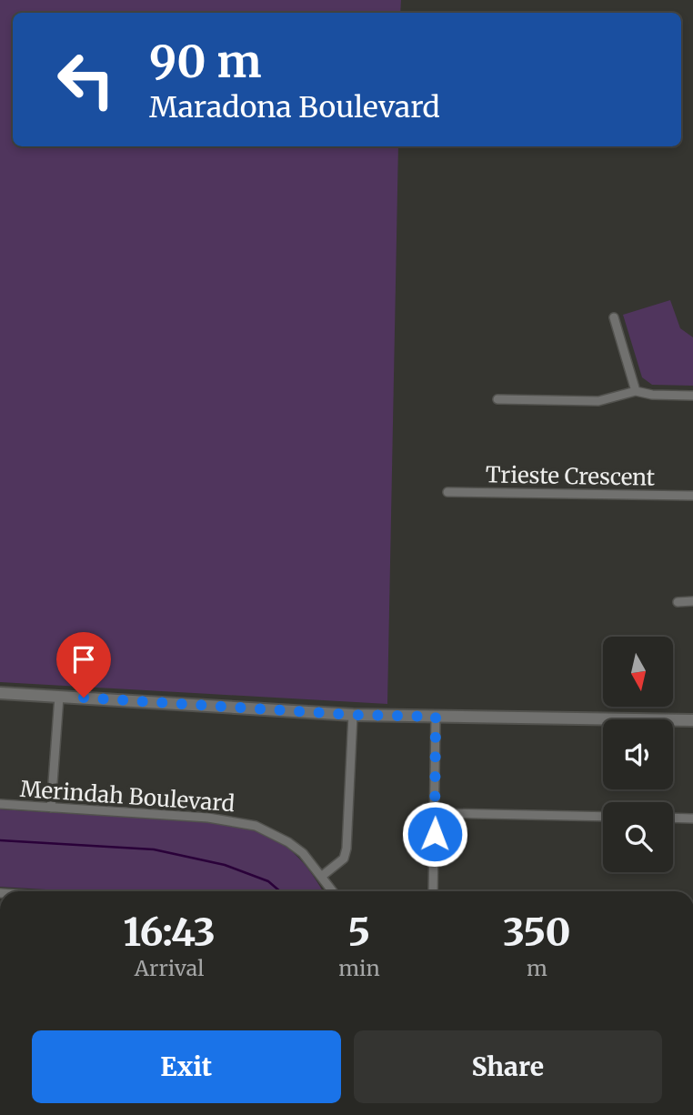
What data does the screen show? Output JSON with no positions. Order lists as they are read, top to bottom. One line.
{"streets":{"street":["Trieste Crescent","Merindah Boulevard"]},"north":"bottom","page":{"turn":["90 m","Maradona Boulevard"],"eta":["16:43","Arrival","5","min","350","m"],"buttons":["Exit","Share"]}}
